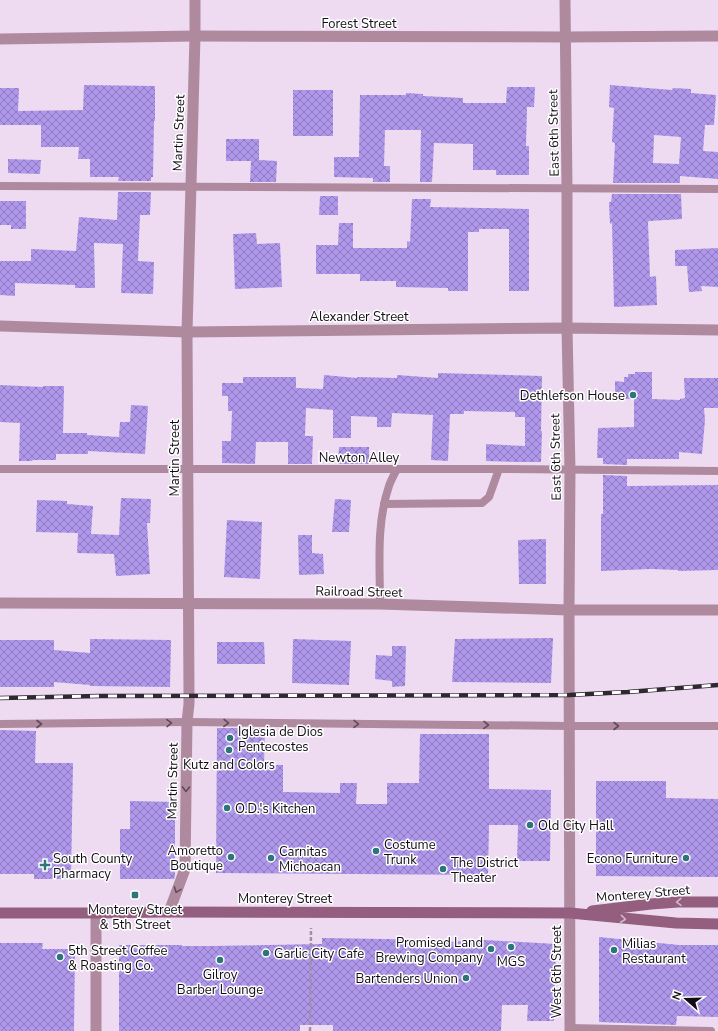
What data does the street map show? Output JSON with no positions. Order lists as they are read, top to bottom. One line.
{"streets":{"main road":["Monterey Street"],"street":["Forest Street","Martin Street","East 6th Street","Alexander Street","Railroad Street","West 6th Street"],"lane":["Newton Alley"]},"crossings":[["Forest Street","Martin Street"],["Forest Street","East 6th Street"],["Martin Street","Alexander Street"],["Martin Street","Newton Alley"],["Martin Street","Railroad Street"],["Martin Street","Monterey Street"],["East 6th Street","Alexander Street"],["East 6th Street","Newton Alley"],["East 6th Street","Railroad Street"],["East 6th Street","Monterey Street"],["East 6th Street","West 6th Street"],["Monterey Street","West 6th Street"]],"places":{"other":["Dethlefson House","Iglesia de Dios Pentecostes","Kutz and Colors","O.D.'s Kitchen","Old City Hall","Costume Trunk","Amoretto Boutique","Carnitas Michoacan","Econo Furniture","The District Theater","MGS","Promised Land Brewing Company","Milias Restaurant","Garlic City Cafe","5th Street Coffee & Roasting Co.","Gilroy Barber Lounge","Bartenders Union"],"health":["South County Pharmacy"],"transit":["Monterey Street & 5th Street"]},"north":"left"}
